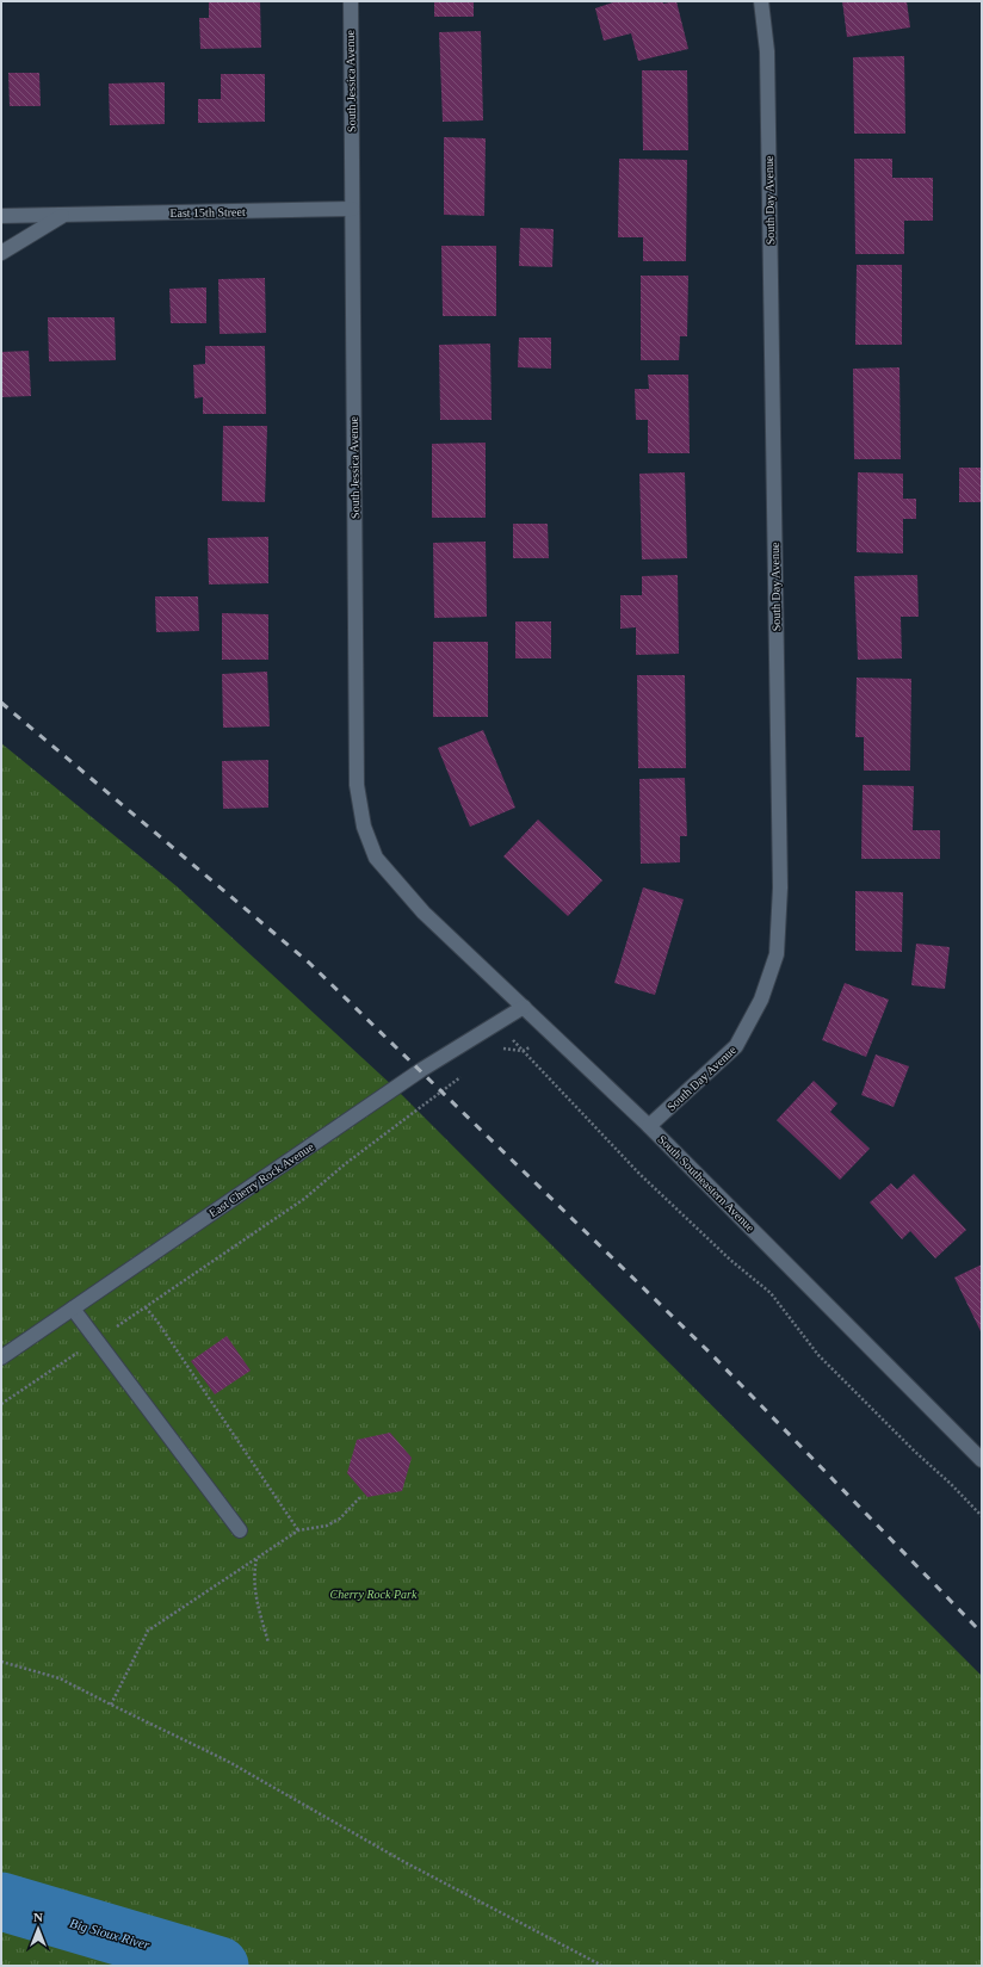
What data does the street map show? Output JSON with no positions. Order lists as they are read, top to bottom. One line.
{"streets":{"street":["South Jessica Avenue","South Day Avenue","East 15th Street","East Cherry Rock Avenue","South Southeastern Avenue"]},"crossings":[["South Jessica Avenue","East 15th Street"],["South Jessica Avenue","South Southeastern Avenue"],["South Day Avenue","South Southeastern Avenue"],["East Cherry Rock Avenue","South Southeastern Avenue"]],"water":["Big Sioux River"],"parks":["Cherry Rock Park"],"north":"top"}
